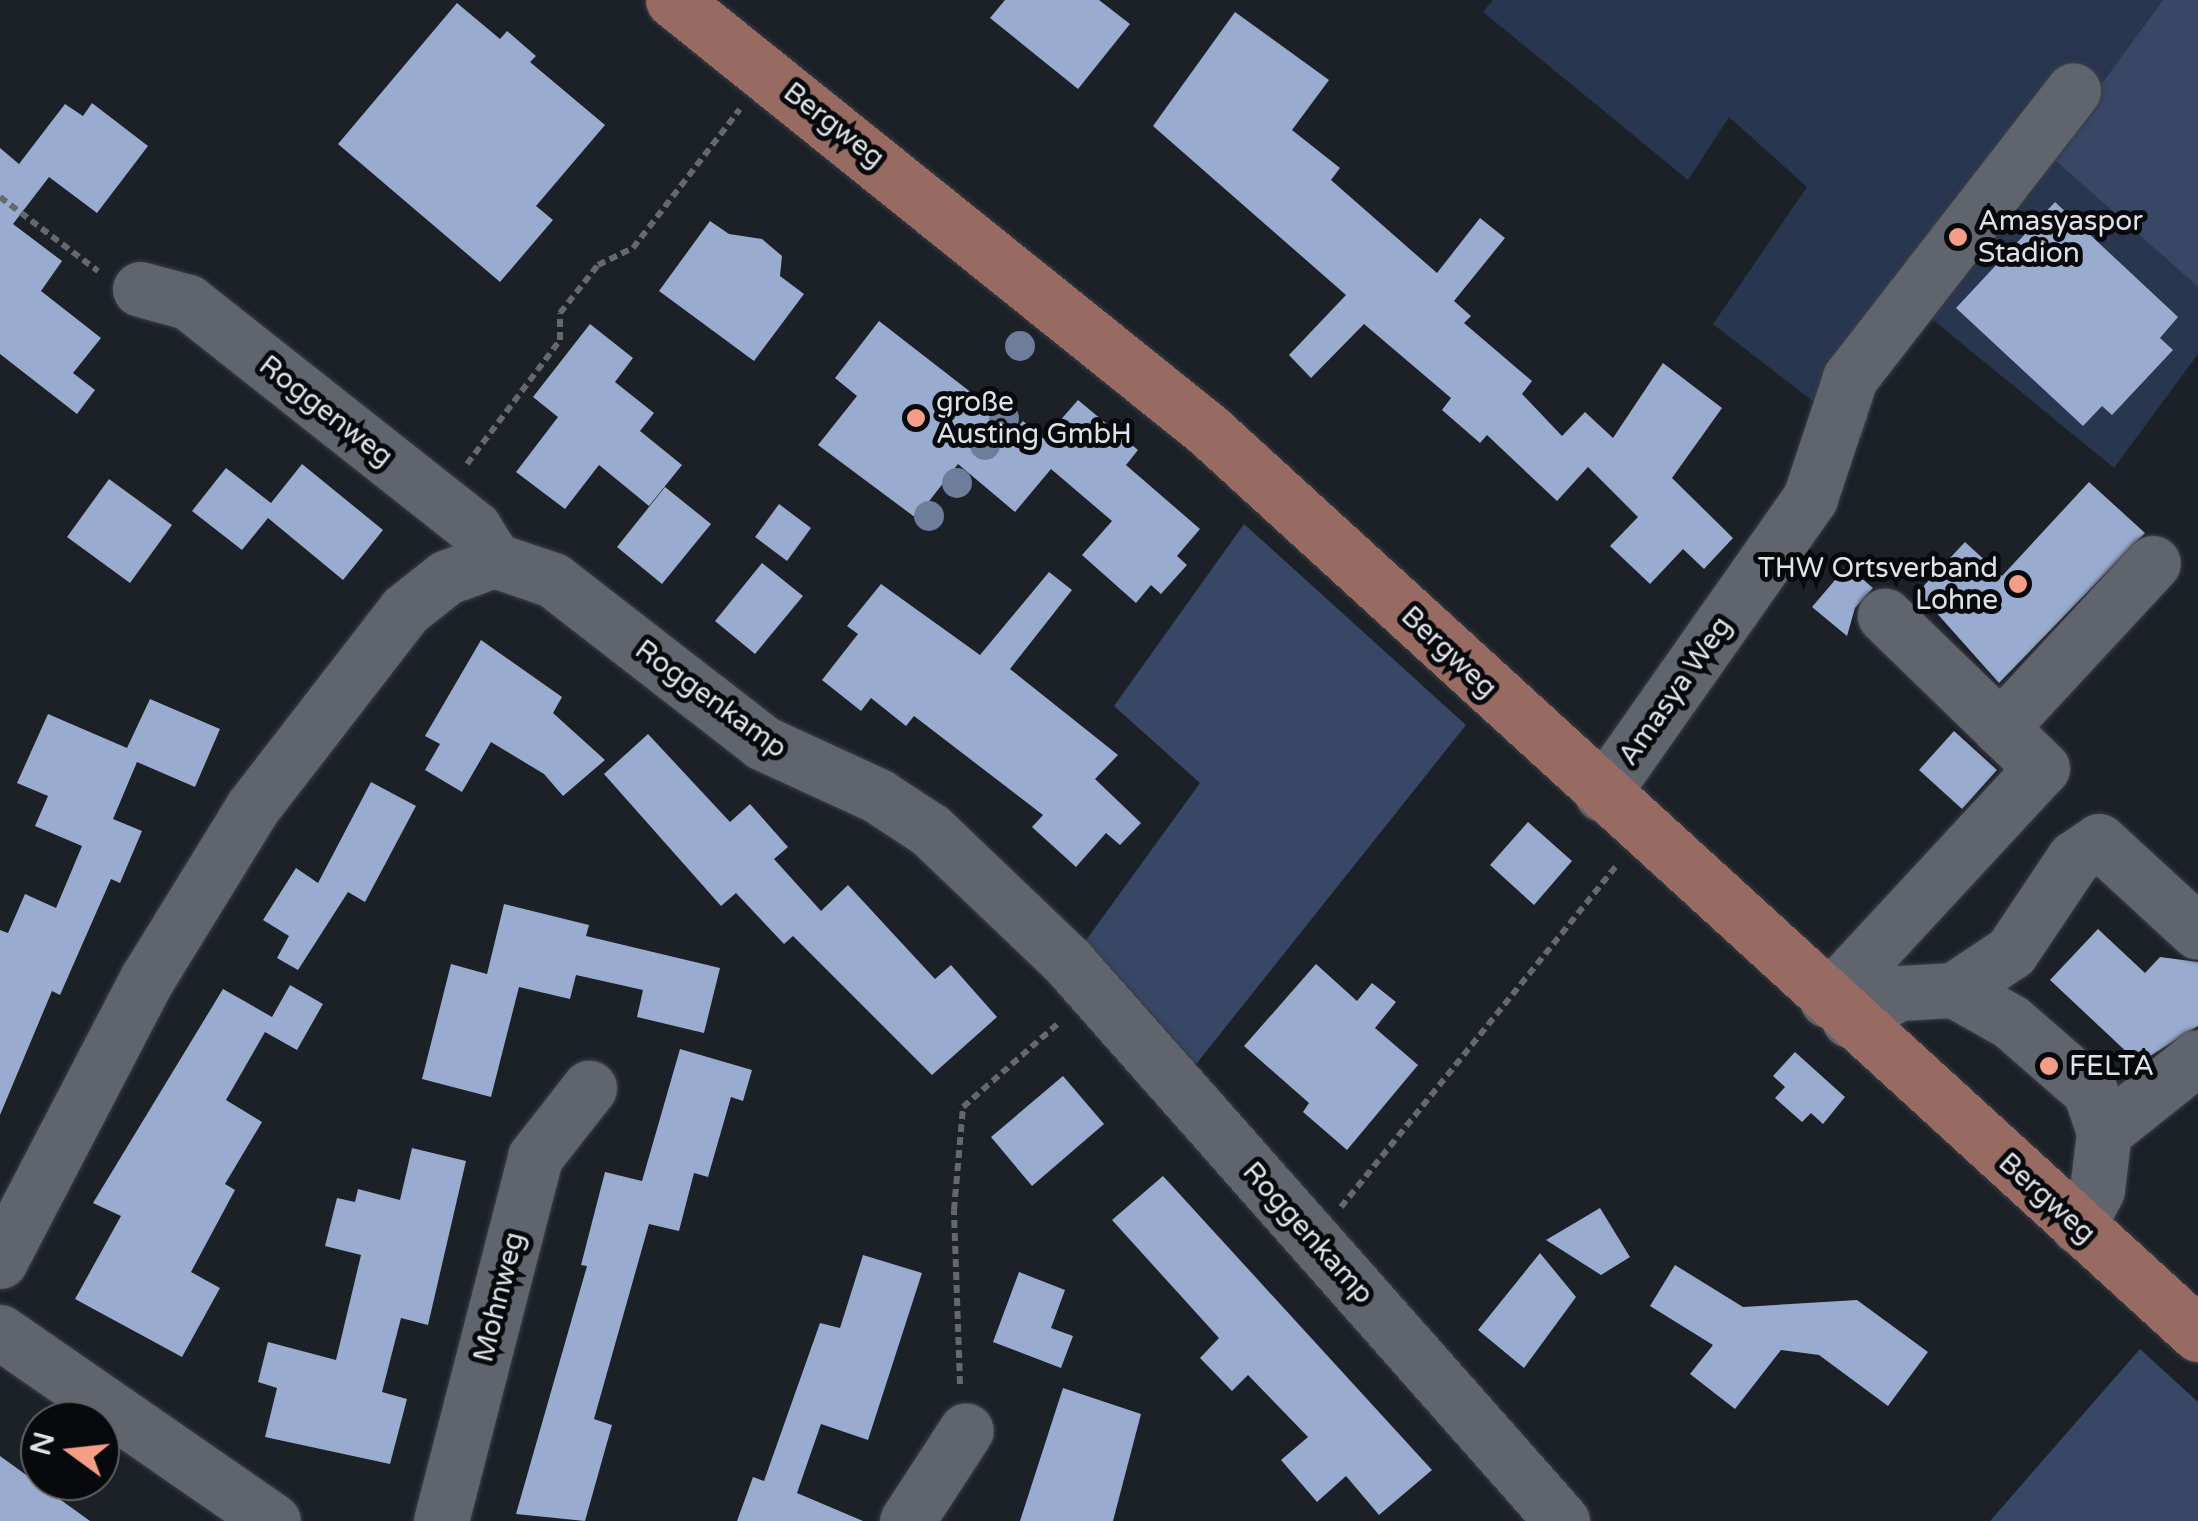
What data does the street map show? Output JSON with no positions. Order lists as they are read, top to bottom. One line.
{"streets":{"main road":["Bergweg"],"street":["Roggenweg","Amasya Weg","Roggenkamp","Mohnweg"]},"crossings":[["Bergweg","Amasya Weg"],["Roggenweg","Roggenkamp"]],"places":["Amasyaspor Stadion","große Austing GmbH","THW Ortsverband Lohne","FELTA"],"north":"left"}
